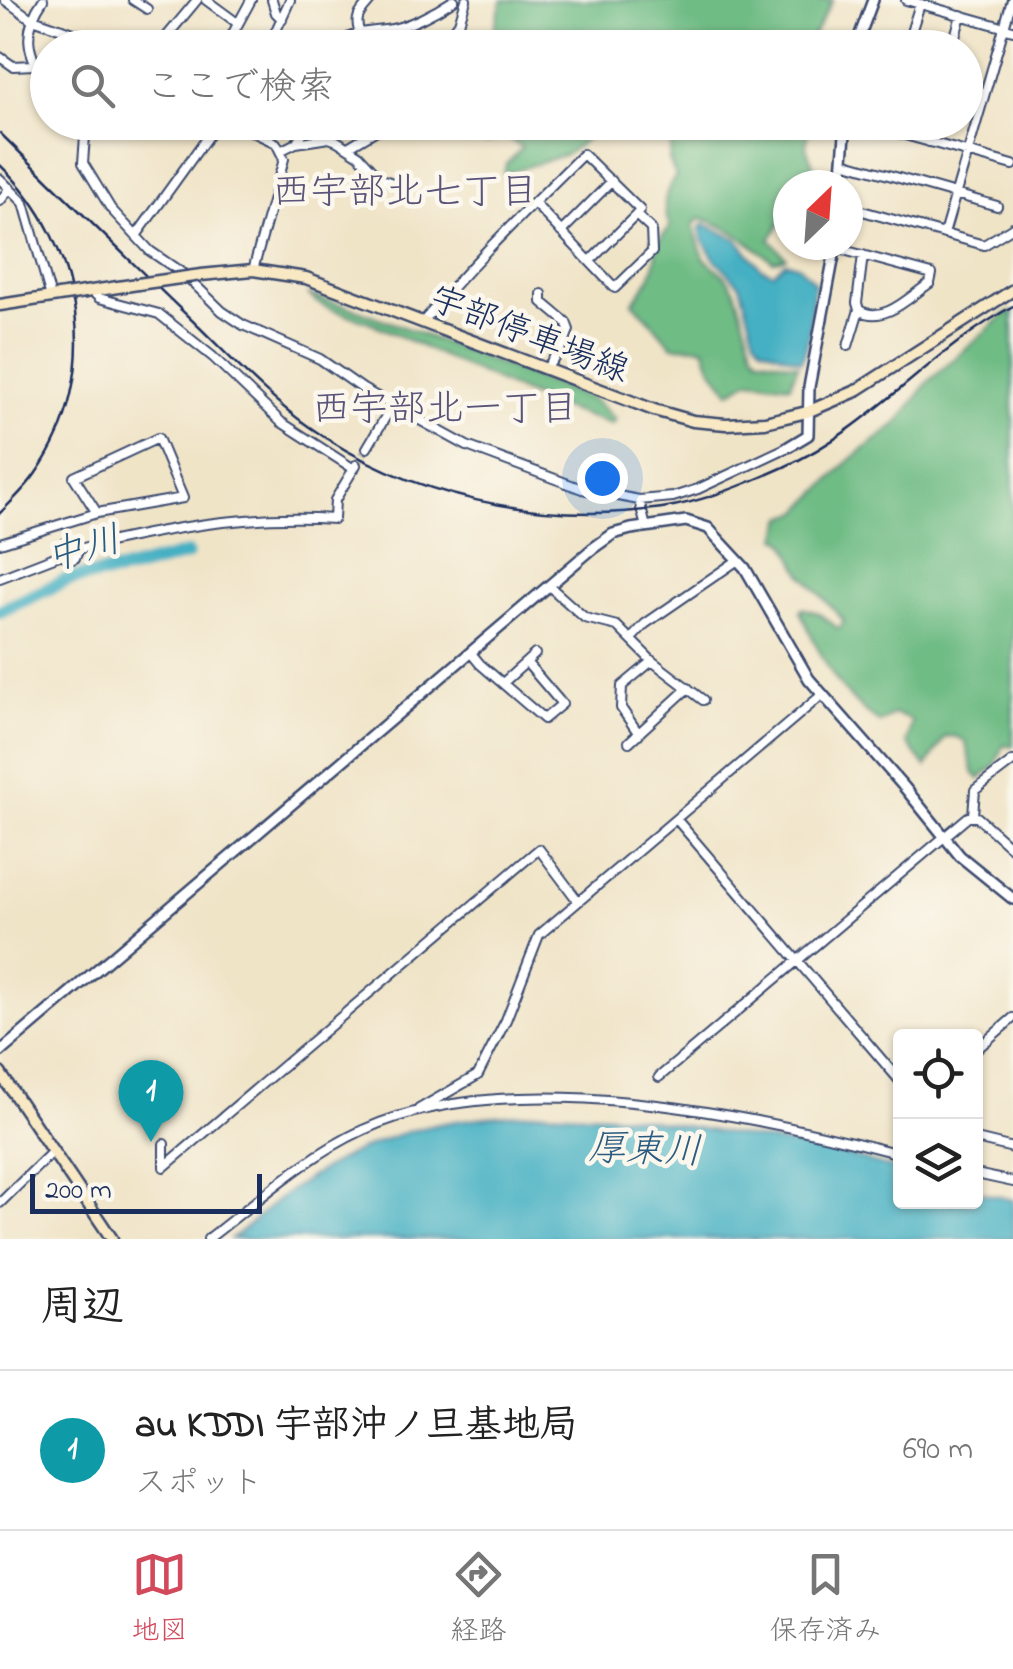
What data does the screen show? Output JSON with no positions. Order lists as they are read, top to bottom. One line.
{"streets":{"main road":["宇部停車場線"]},"districts":["西宇部北七丁目","西宇部北一丁目"],"water":["中川","厚東川"],"scale_bar":"200 m","north":"top right","page":{"search":"ここで検索","pins":"1","scale":"200 m","heading":"周辺","list":[{"mark":"1","name":"au KDDI 宇部沖ノ旦基地局","note":"スポット","value":"690 m"}],"nav":["地図","経路","保存済み"]}}
